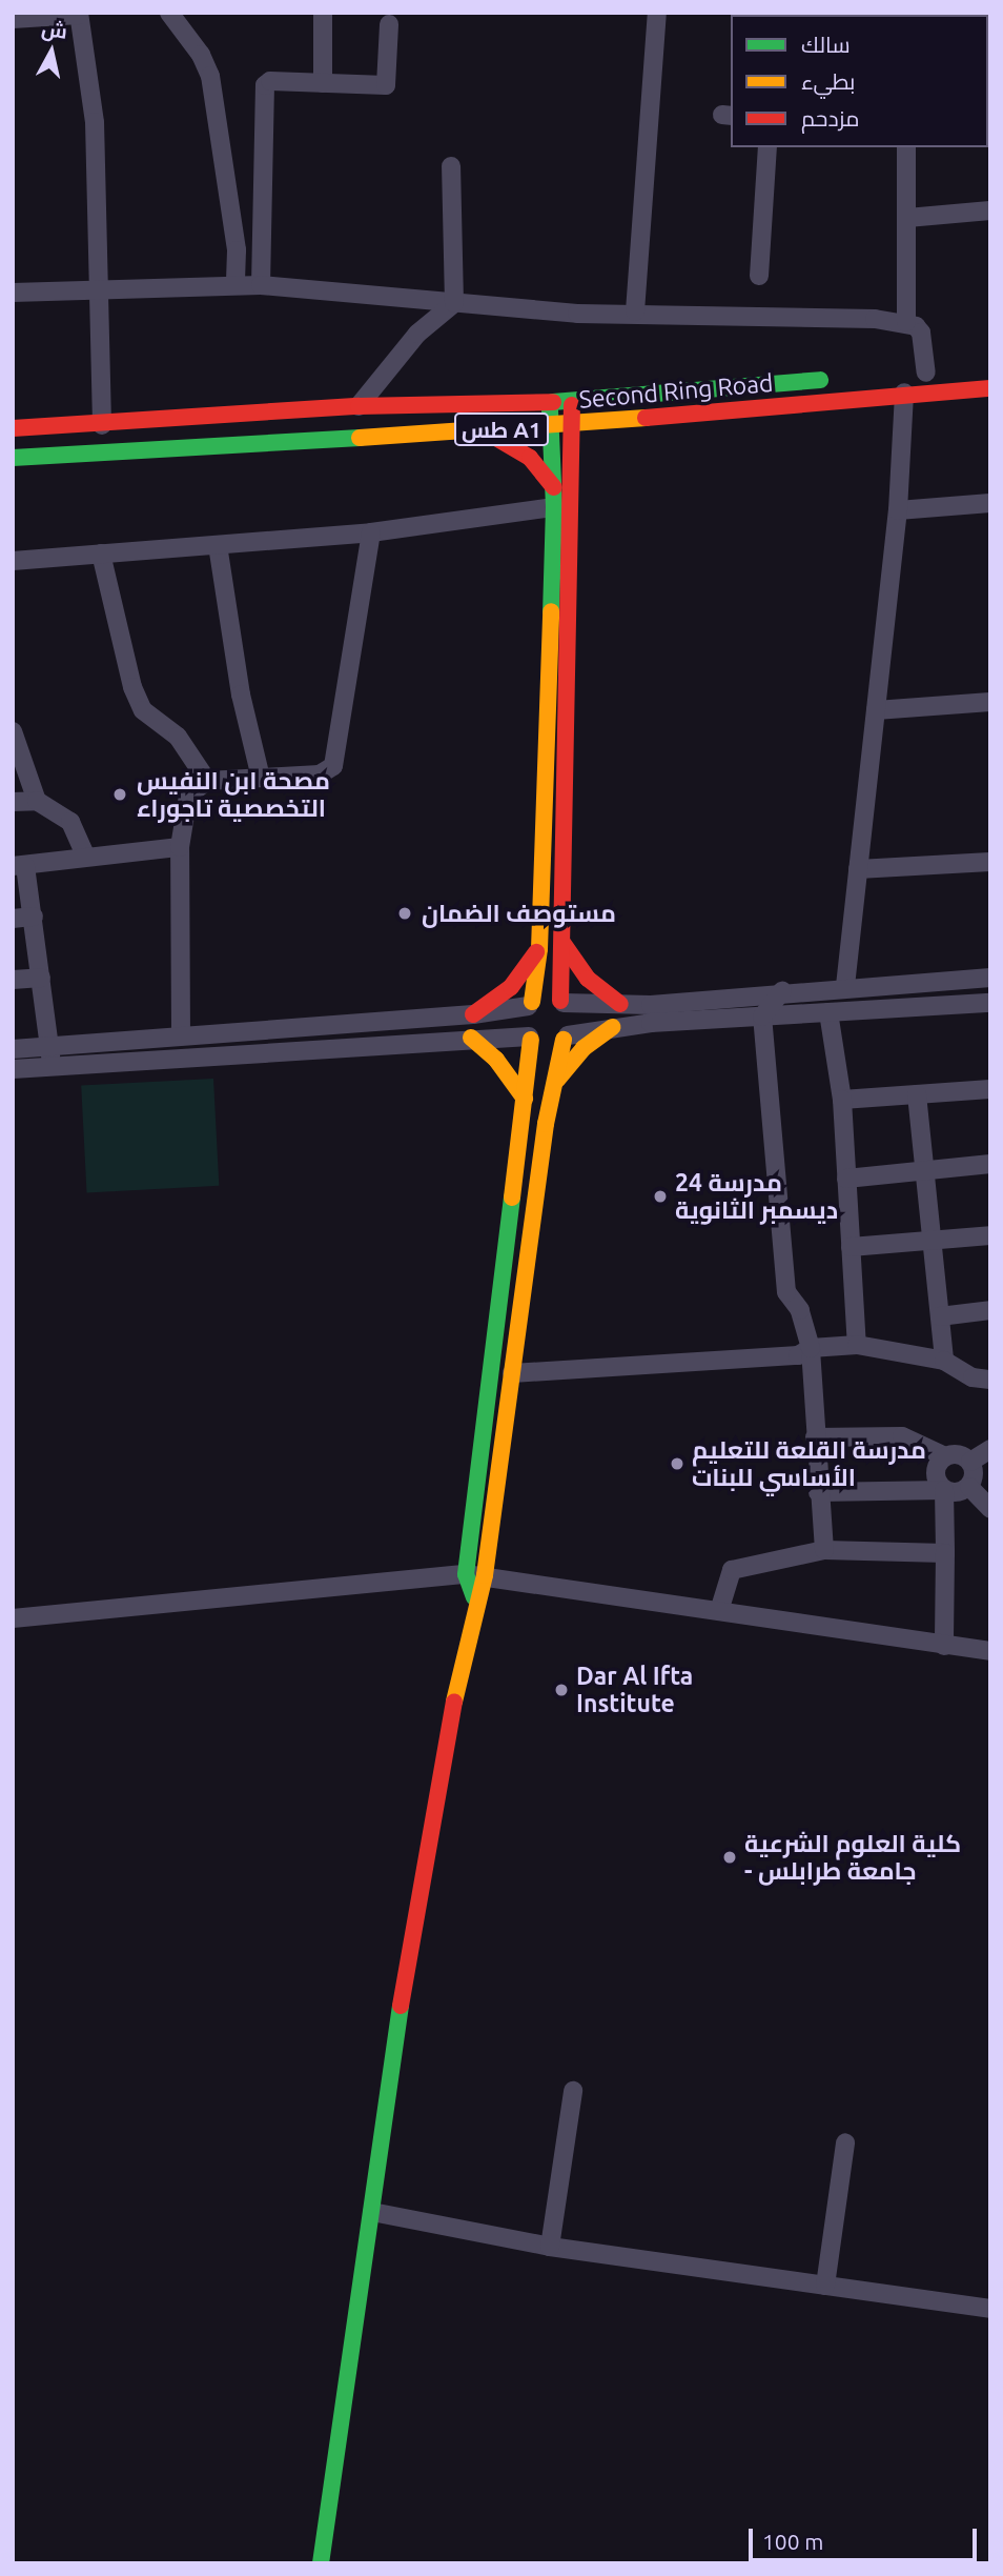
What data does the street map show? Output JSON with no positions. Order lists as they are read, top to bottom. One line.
{"streets":{"main road":["Second Ring Road","طس A1"]},"places":["مصحة ابن النفيس التخصصية تاجوراء","مستوصف الضمان","مدرسة 24 ديسمبر الثانوية","مدرسة القلعة للتعليم الأساسي للبنات","Dar Al Ifta Institute","كلية العلوم الشرعية - جامعة طرابلس"],"legend":["سالك","بطيء","مزدحم"],"scale_bar":"100 m","north":"top"}
